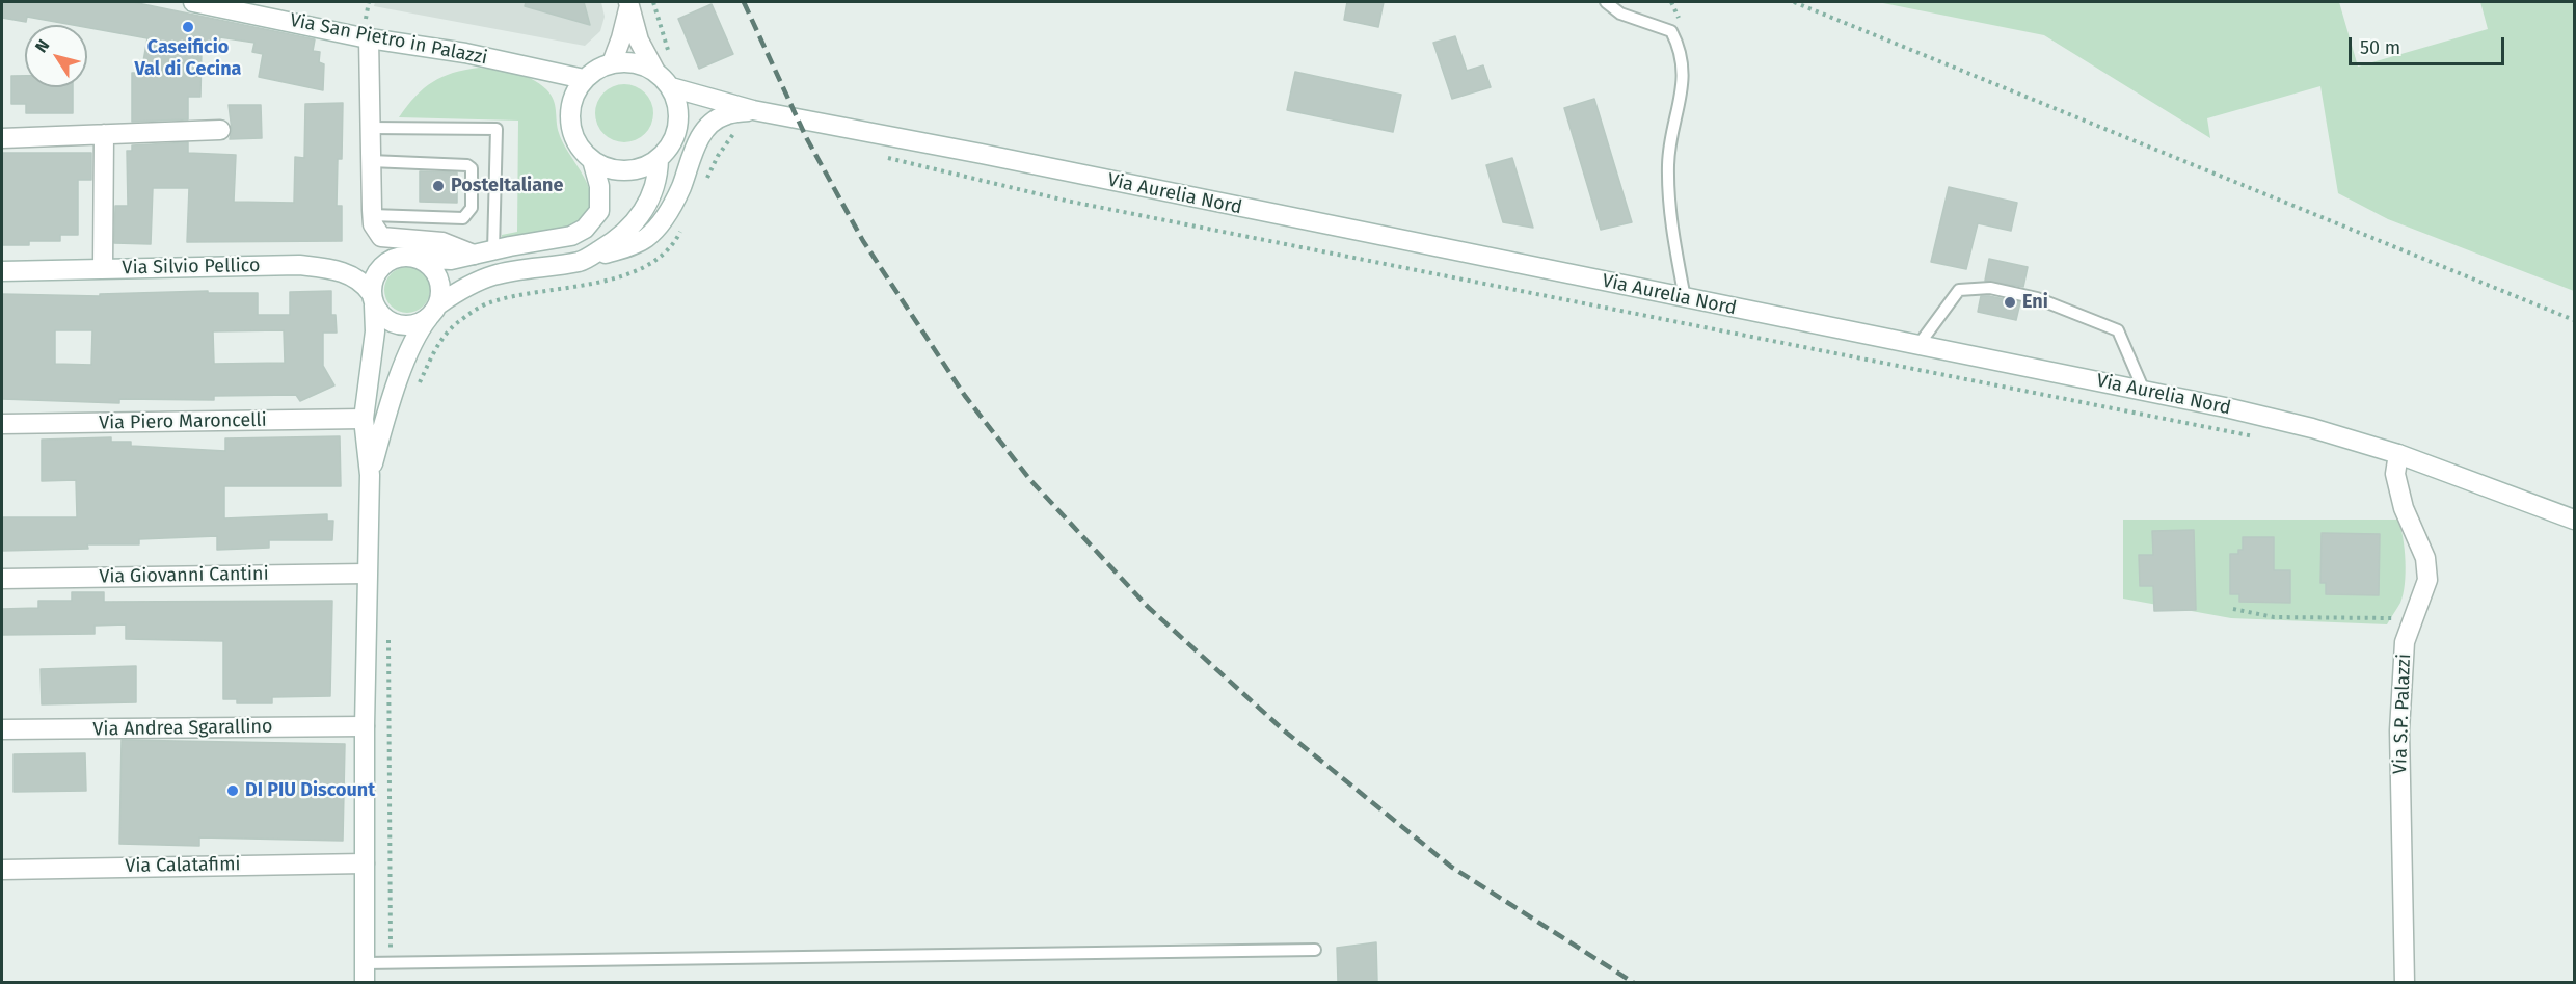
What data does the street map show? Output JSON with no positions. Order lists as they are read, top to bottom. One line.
{"streets":{"main road":["Via San Pietro in Palazzi","Via Aurelia Nord","Via Silvio Pellico","Via Piero Maroncelli","Via Giovanni Cantini","Via S.P. Palazzi","Via Andrea Sgarallino","Via Calatafimi"]},"crossings":[["Via San Pietro in Palazzi","Via Aurelia Nord"],["Via Aurelia Nord","Via S.P. Palazzi"]],"places":["Caseificio Val di Cecina","PosteItaliane","Eni","DI PIU Discount"],"scale_bar":"50 m","north":"top left"}
